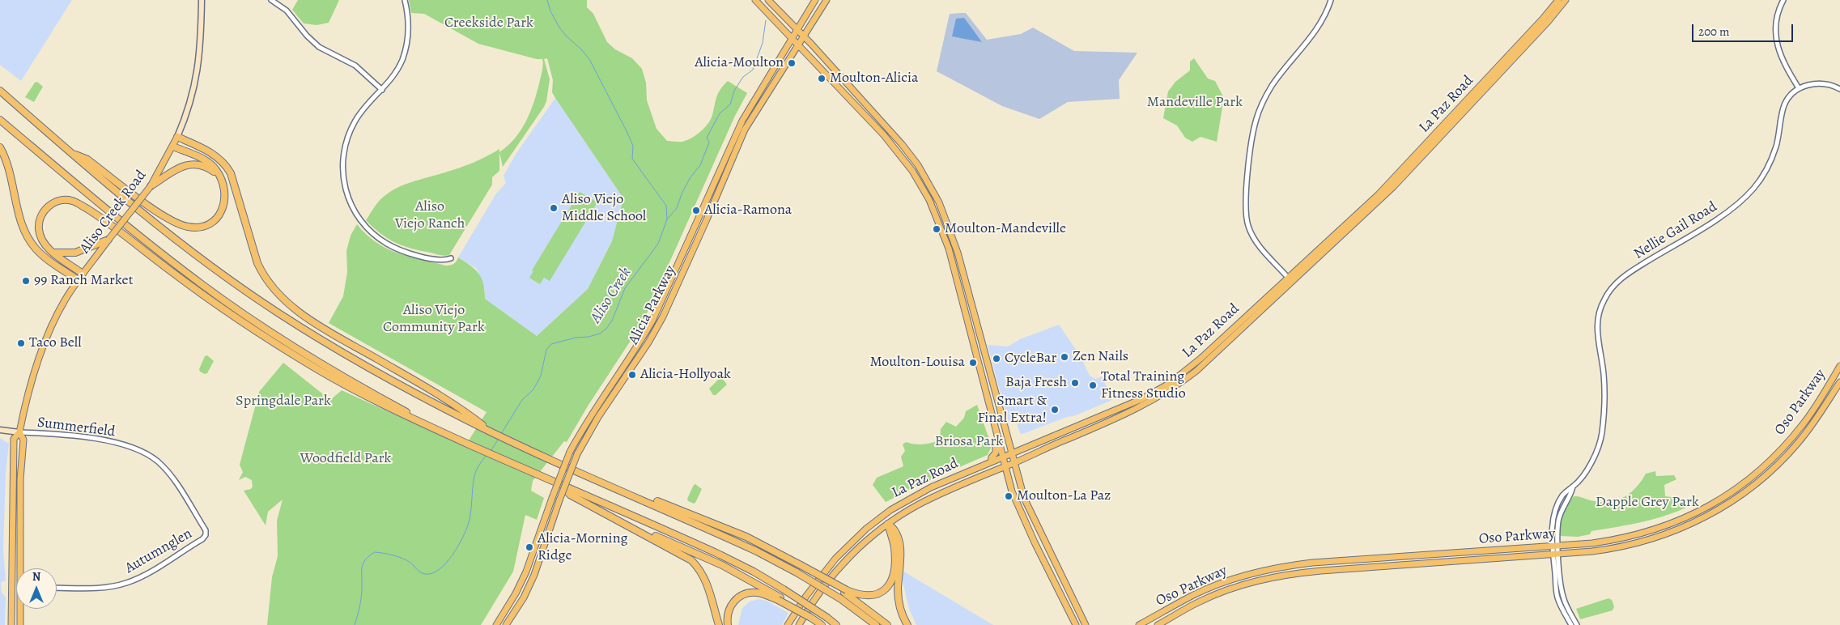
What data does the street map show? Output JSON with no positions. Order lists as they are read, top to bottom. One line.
{"streets":{"main road":["La Paz Road","Aliso Creek Road","Alicia Parkway","Oso Parkway"],"street":["Nellie Gail Road","Summerfield","Autumnglen"]},"crossings":[["Aliso Creek Road","Summerfield"],["Nellie Gail Road","Oso Parkway"],["Summerfield","Autumnglen"]],"water":["Aliso Creek"],"parks":["Creekside Park","Mandeville Park","Aliso Viejo Ranch","Aliso Viejo Community Park","Springdale Park","Briosa Park","Woodfield Park","Dapple Grey Park"],"places":["Alicia-Moulton","Moulton-Alicia","Aliso Viejo Middle School","Alicia-Ramona","Moulton-Mandeville","99 Ranch Market","Taco Bell","Zen Nails","CycleBar","Moulton-Louisa","Alicia-Hollyoak","Baja Fresh","Total Training Fitness Studio","Smart & Final Extra!","Moulton-La Paz","Alicia-Morning Ridge"],"scale_bar":"200 m","north":"top"}
